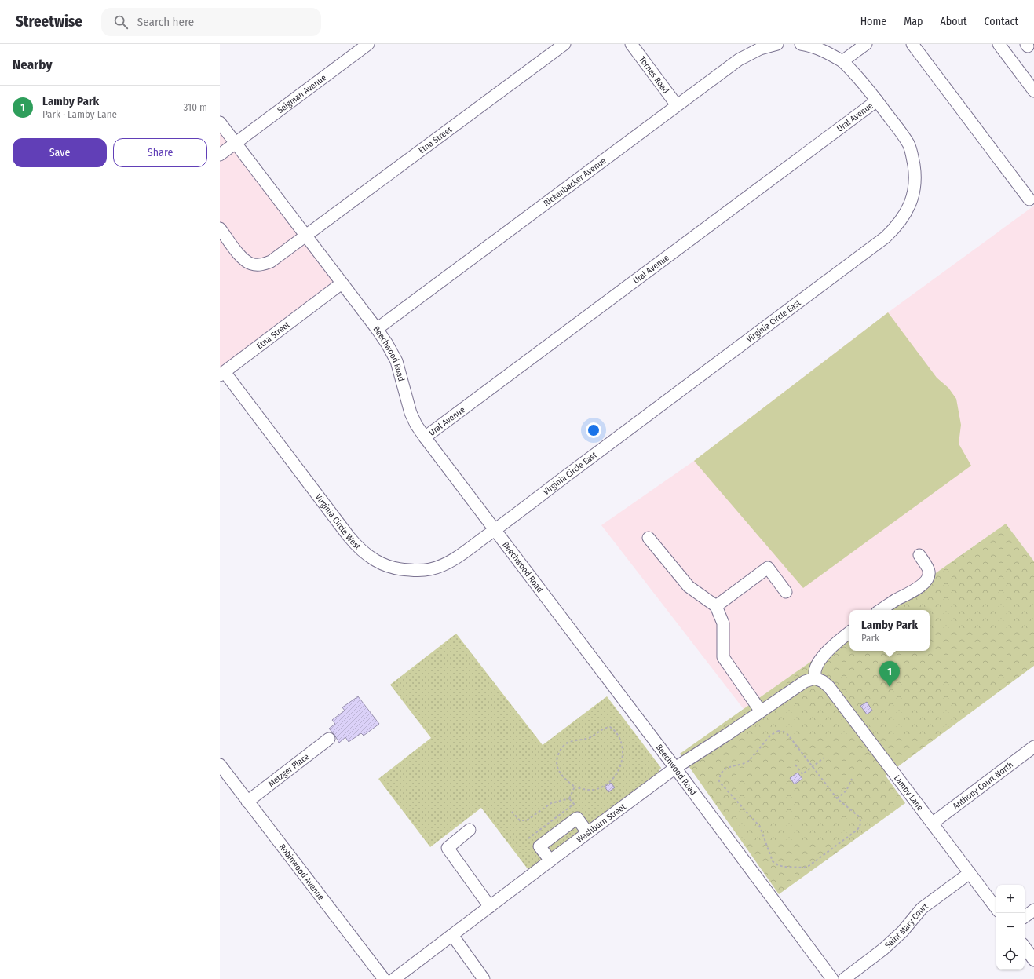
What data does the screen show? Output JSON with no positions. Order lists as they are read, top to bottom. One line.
{"streets":{"street":["Tornes Road","Seigman Avenue","Ural Avenue","Etna Street","Rickenbacker Avenue","Virginia Circle East","Beechwood Road","Virginia Circle West","Metzger Place","Anthony Court North","Lamby Lane","Washburn Street","Robinwood Avenue","Saint Mary Court"]},"crossings":[["Tornes Road","Rickenbacker Avenue"],["Seigman Avenue","Beechwood Road"],["Ural Avenue","Virginia Circle East"],["Ural Avenue","Beechwood Road"],["Etna Street","Beechwood Road"],["Etna Street","Virginia Circle West"],["Rickenbacker Avenue","Beechwood Road"],["Virginia Circle East","Beechwood Road"],["Virginia Circle East","Virginia Circle West"],["Beechwood Road","Virginia Circle West"],["Beechwood Road","Washburn Street"],["Metzger Place","Robinwood Avenue"],["Anthony Court North","Lamby Lane"],["Lamby Lane","Washburn Street"],["Lamby Lane","Saint Mary Court"]],"page":{"header":"Streetwise","search":"Search here","nav":["Home","Map","About","Contact"],"heading":"Nearby","list":[{"mark":"1","name":"Lamby Park","note":"Park · Lamby Lane","value":"310 m"}],"buttons":["Save","Share"],"popup":["Lamby Park","Park"],"pins":"1","map_buttons":["+","−"]}}
